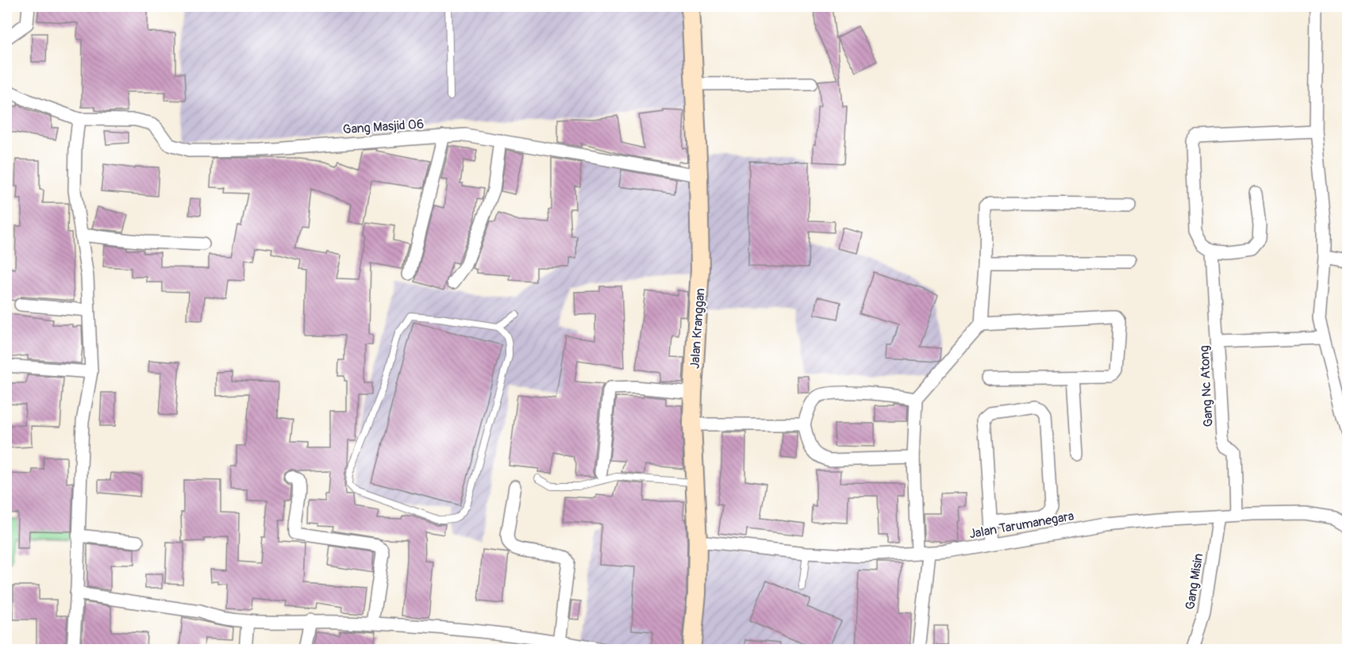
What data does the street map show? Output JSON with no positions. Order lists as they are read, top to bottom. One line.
{"streets":{"main road":["Jalan Kranggan"],"street":["Gang Masjid 06","Gang Nc Atong","Jalan Tarumanegara","Gang Misin"]},"crossings":[["Gang Masjid 06","Jalan Kranggan"],["Jalan Kranggan","Jalan Tarumanegara"],["Gang Nc Atong","Jalan Tarumanegara"],["Jalan Tarumanegara","Gang Misin"]]}
